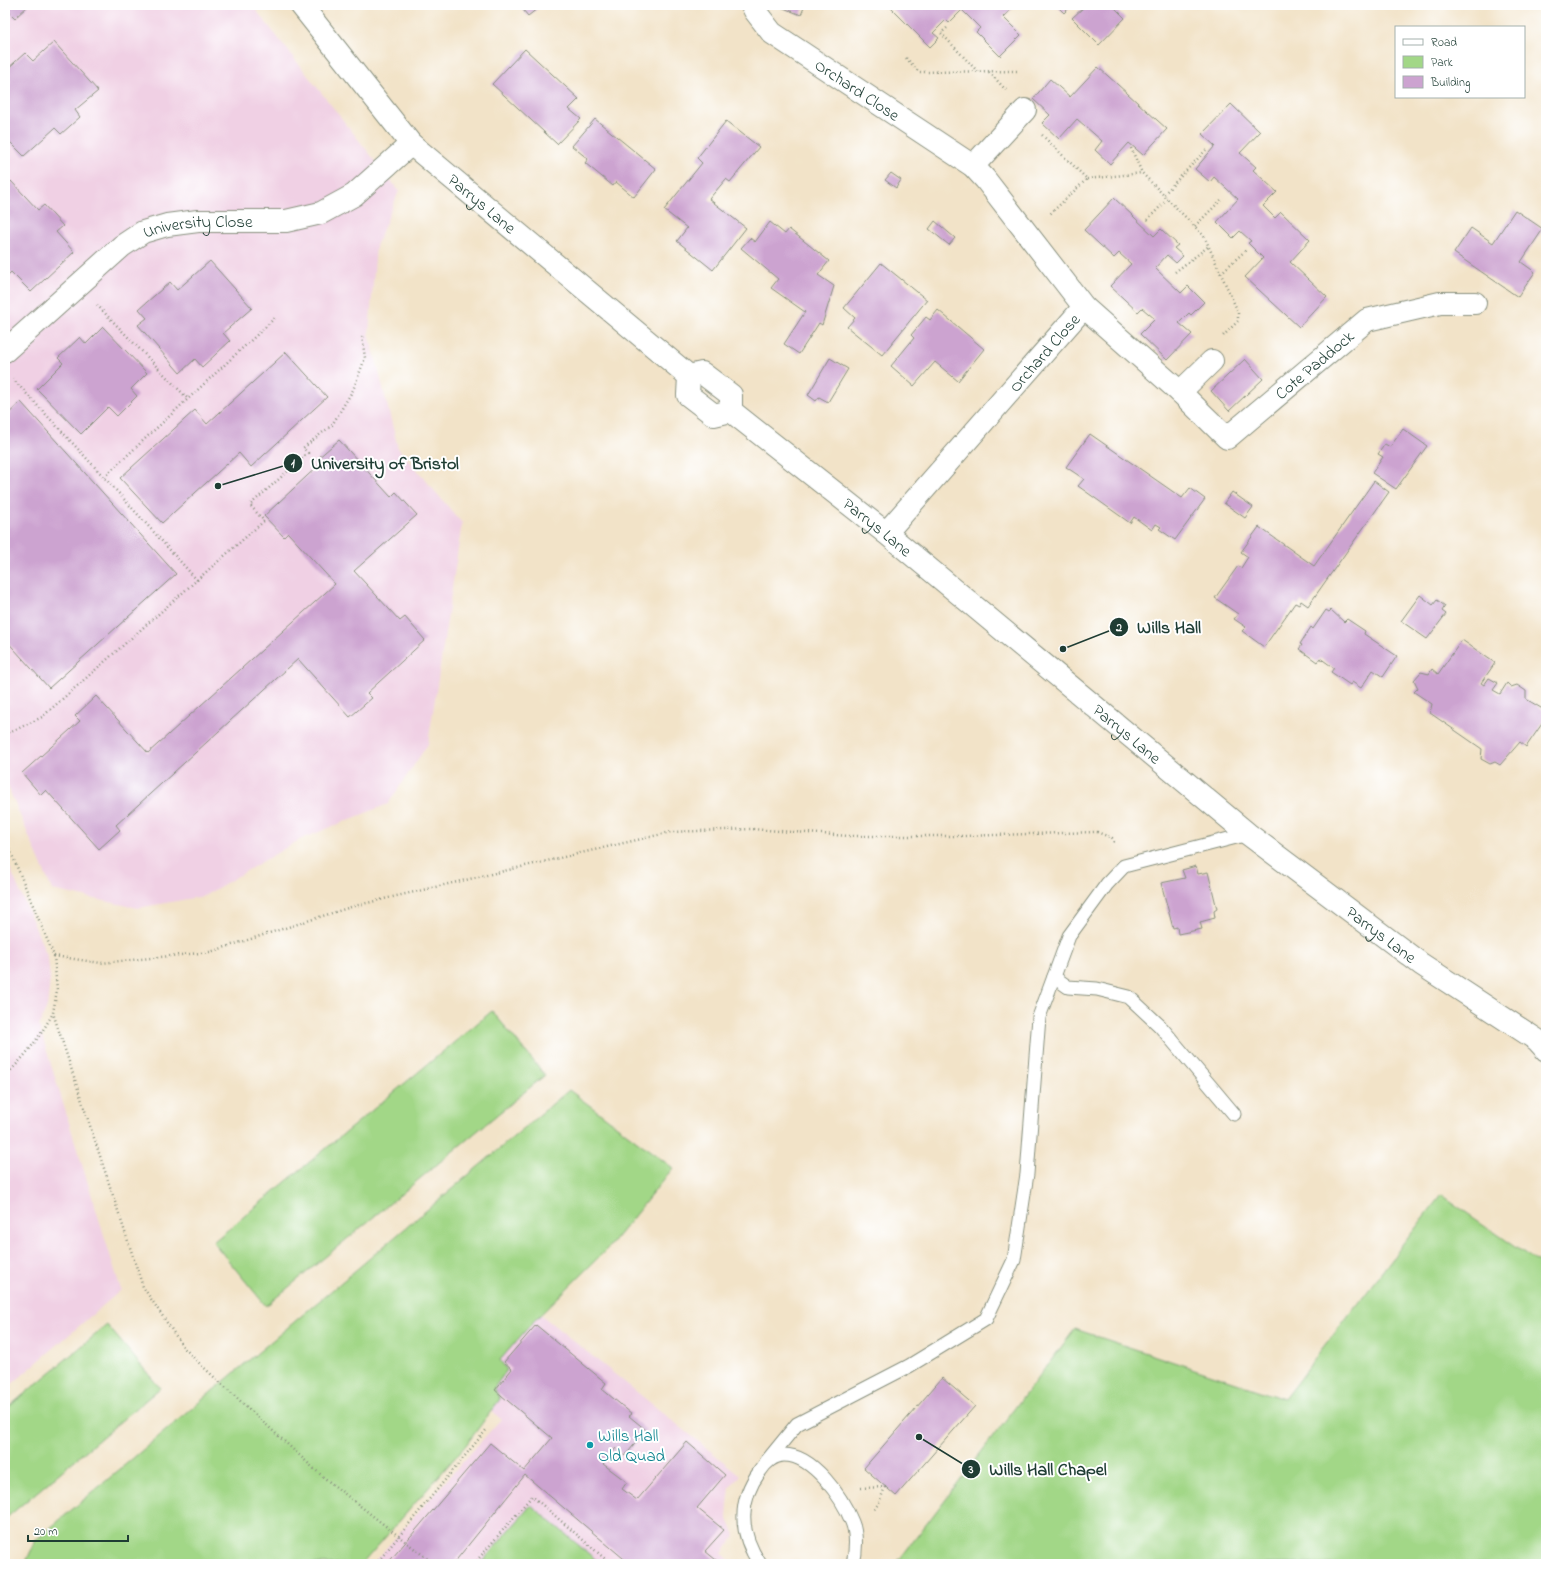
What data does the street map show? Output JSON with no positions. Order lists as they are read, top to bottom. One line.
{"streets":{"street":["Orchard Close","Parrys Lane","University Close","Cote Paddock"]},"crossings":[["Orchard Close","Parrys Lane"],["Orchard Close","Cote Paddock"],["Parrys Lane","University Close"]],"places":["University of Bristol","Wills Hall","Wills Hall Chapel","Wills Hall Old Quad"],"legend":["Road","Park","Building"],"scale_bar":"20 m"}
